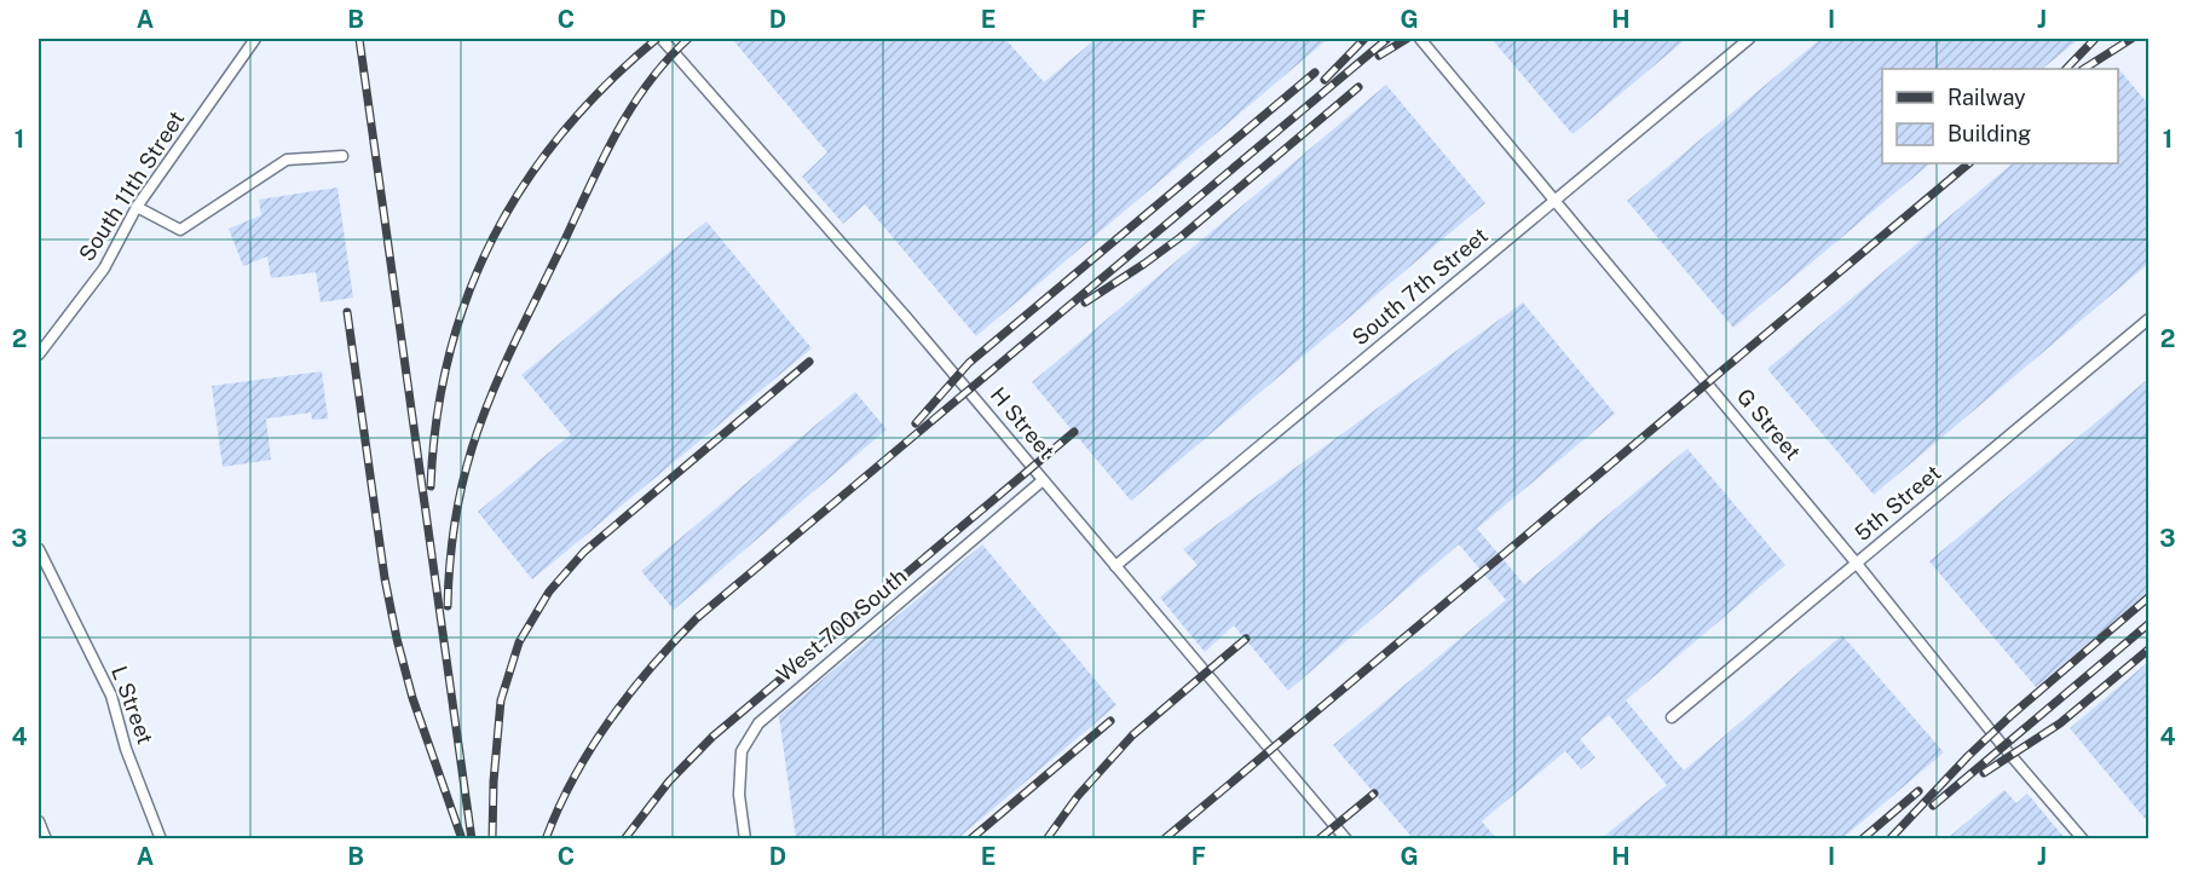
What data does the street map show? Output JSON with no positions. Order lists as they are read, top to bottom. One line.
{"streets":{"lane":["South 11th Street","South 7th Street","H Street","G Street","5th Street","West 700 South","L Street"]},"crossings":[["South 7th Street","H Street"],["South 7th Street","G Street"],["H Street","West 700 South"],["G Street","5th Street"]],"legend":["Railway","Building"],"grid":{"columns":["A","B","C","D","E","F","G","H","I","J"],"rows":["1","2","3","4"]}}
